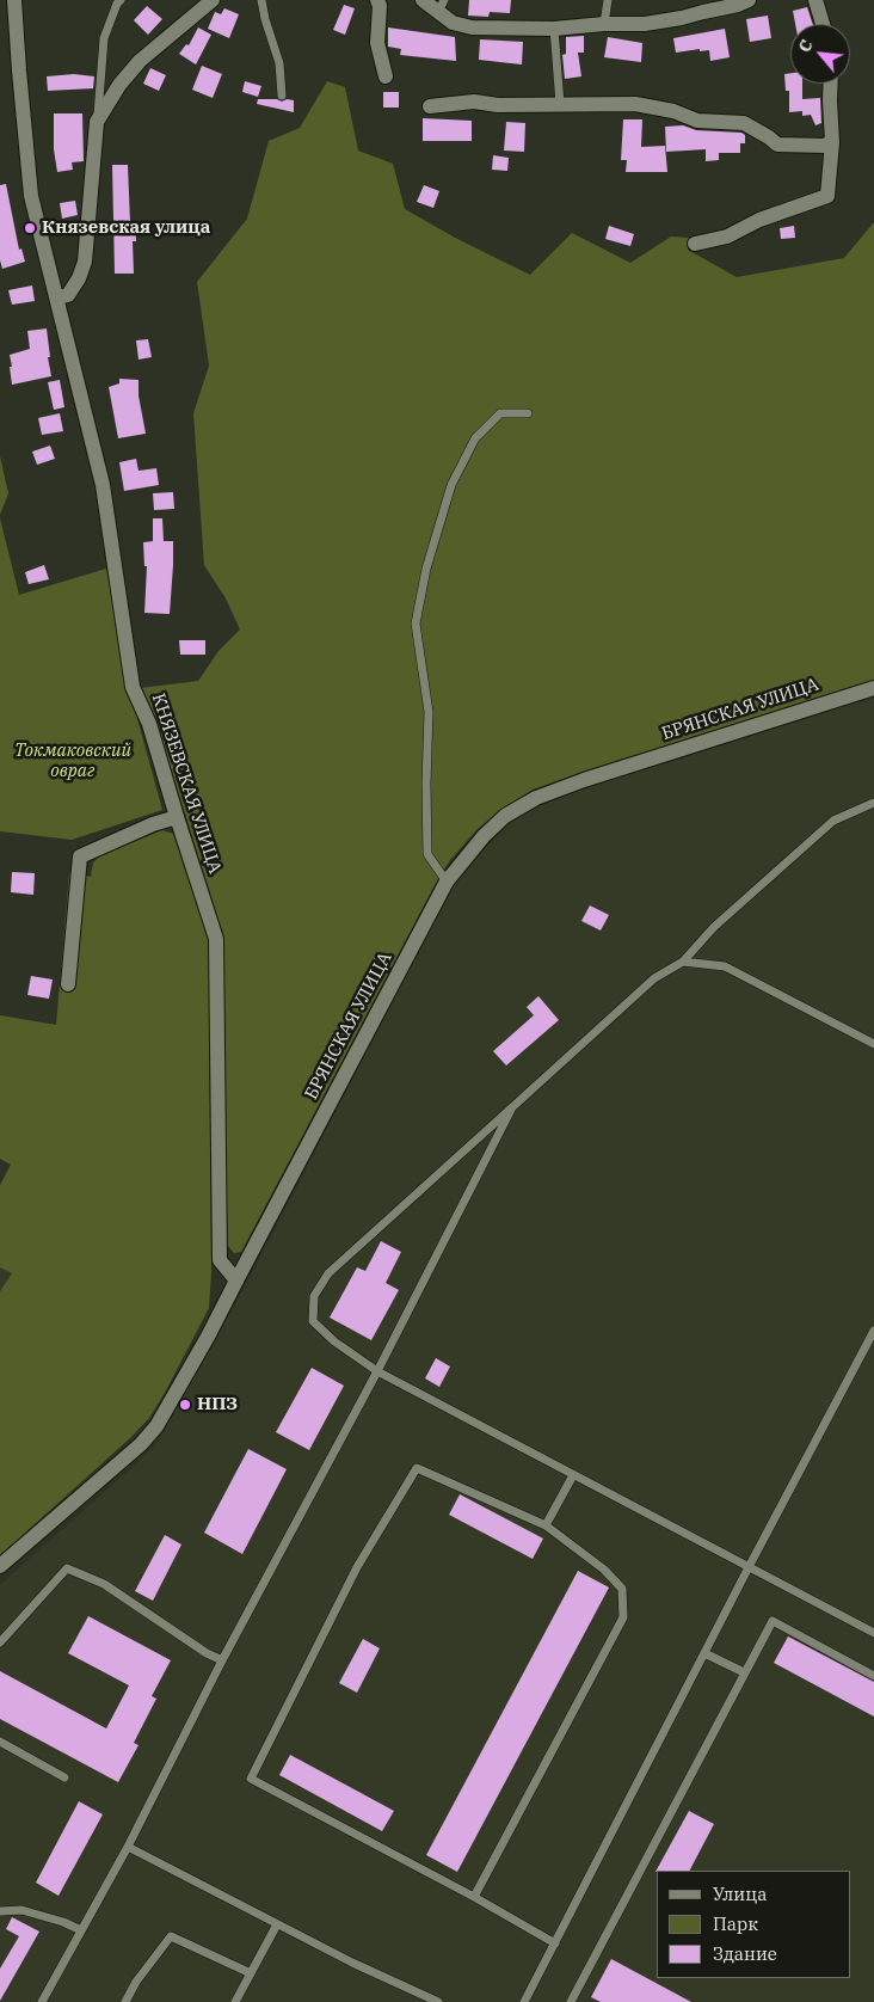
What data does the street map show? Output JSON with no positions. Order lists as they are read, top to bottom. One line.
{"streets":{"street":["БРЯНСКАЯ УЛИЦА","КНЯЗЕВСКАЯ УЛИЦА"]},"crossings":[["БРЯНСКАЯ УЛИЦА","КНЯЗЕВСКАЯ УЛИЦА"]],"parks":["Токмаковский овраг"],"places":["Князевская улица","НПЗ"],"legend":["Улица","Парк","Здание"],"north":"top left"}
